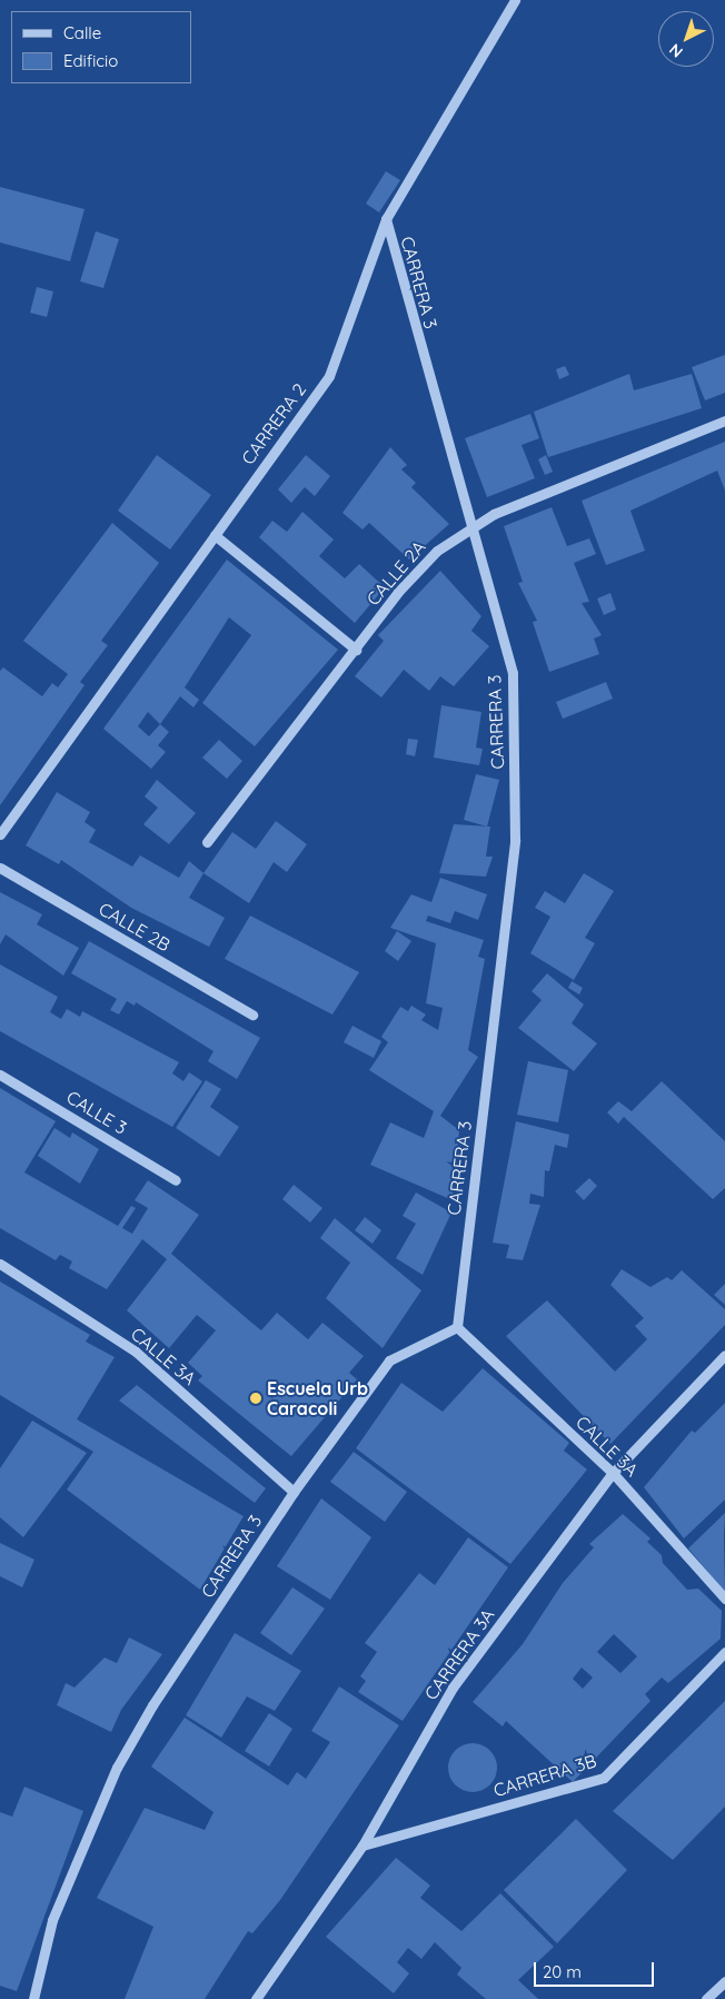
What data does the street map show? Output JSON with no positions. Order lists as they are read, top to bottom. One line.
{"streets":{"street":["CARRERA 3","CARRERA 2","CALLE 2A","CALLE 2B","CALLE 3","CALLE 3A","CARRERA 3A","CARRERA 3B"]},"crossings":[["CARRERA 3","CARRERA 2"],["CARRERA 3","CALLE 2A"],["CARRERA 3","CALLE 3A"],["CALLE 3A","CARRERA 3A"],["CARRERA 3A","CARRERA 3B"]],"places":["Escuela Urb Caracoli"],"legend":["Calle","Edificio"],"scale_bar":"20 m","north":"bottom left"}
